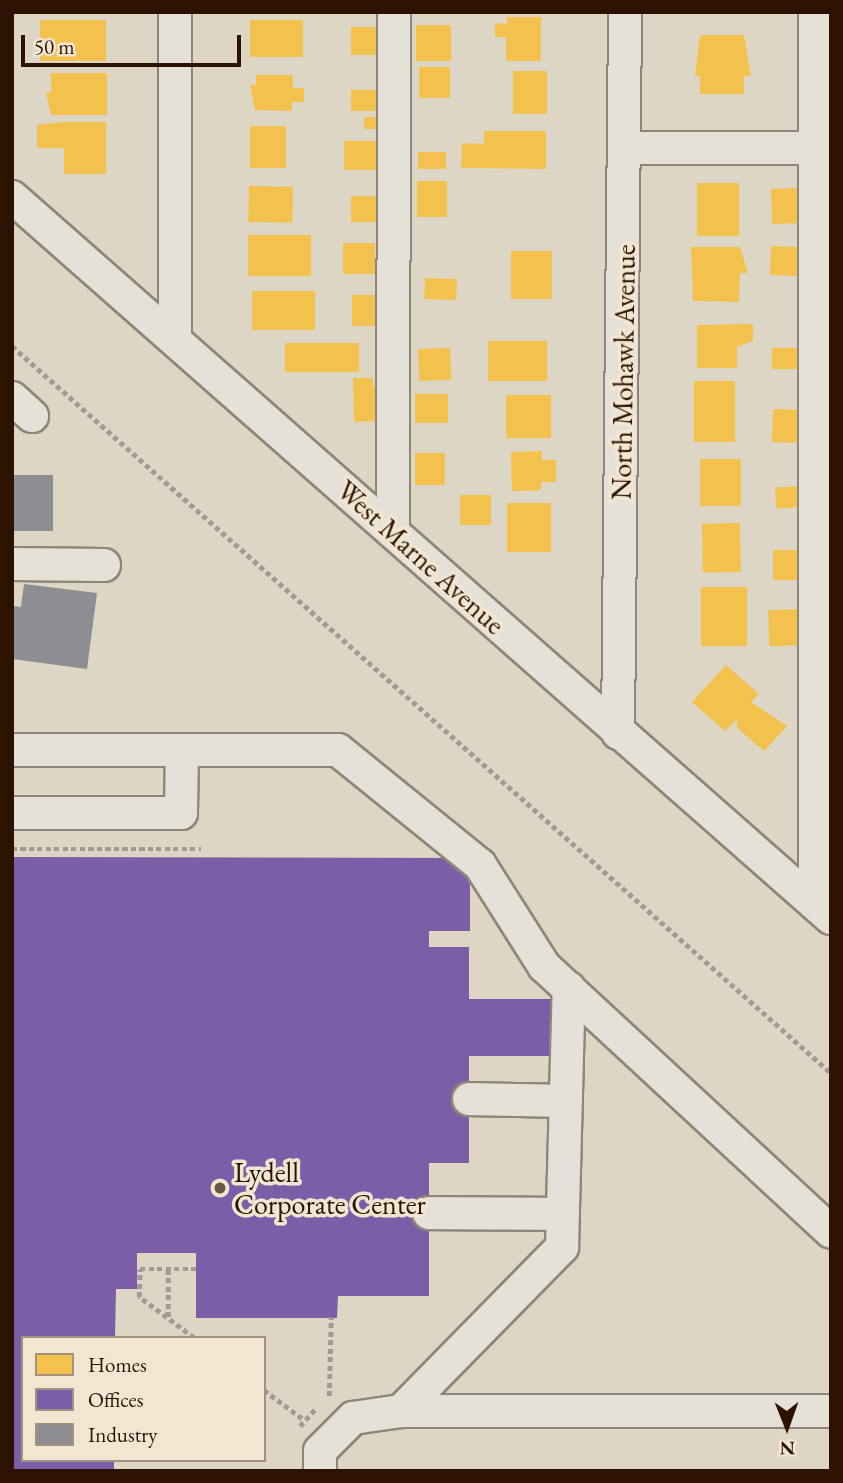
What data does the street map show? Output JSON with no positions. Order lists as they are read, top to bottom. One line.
{"streets":{"street":["North Mohawk Avenue","West Marne Avenue"]},"crossings":[["North Mohawk Avenue","West Marne Avenue"]],"places":["Lydell Corporate Center"],"legend":["Homes","Offices","Industry"],"scale_bar":"50 m","north":"bottom"}
